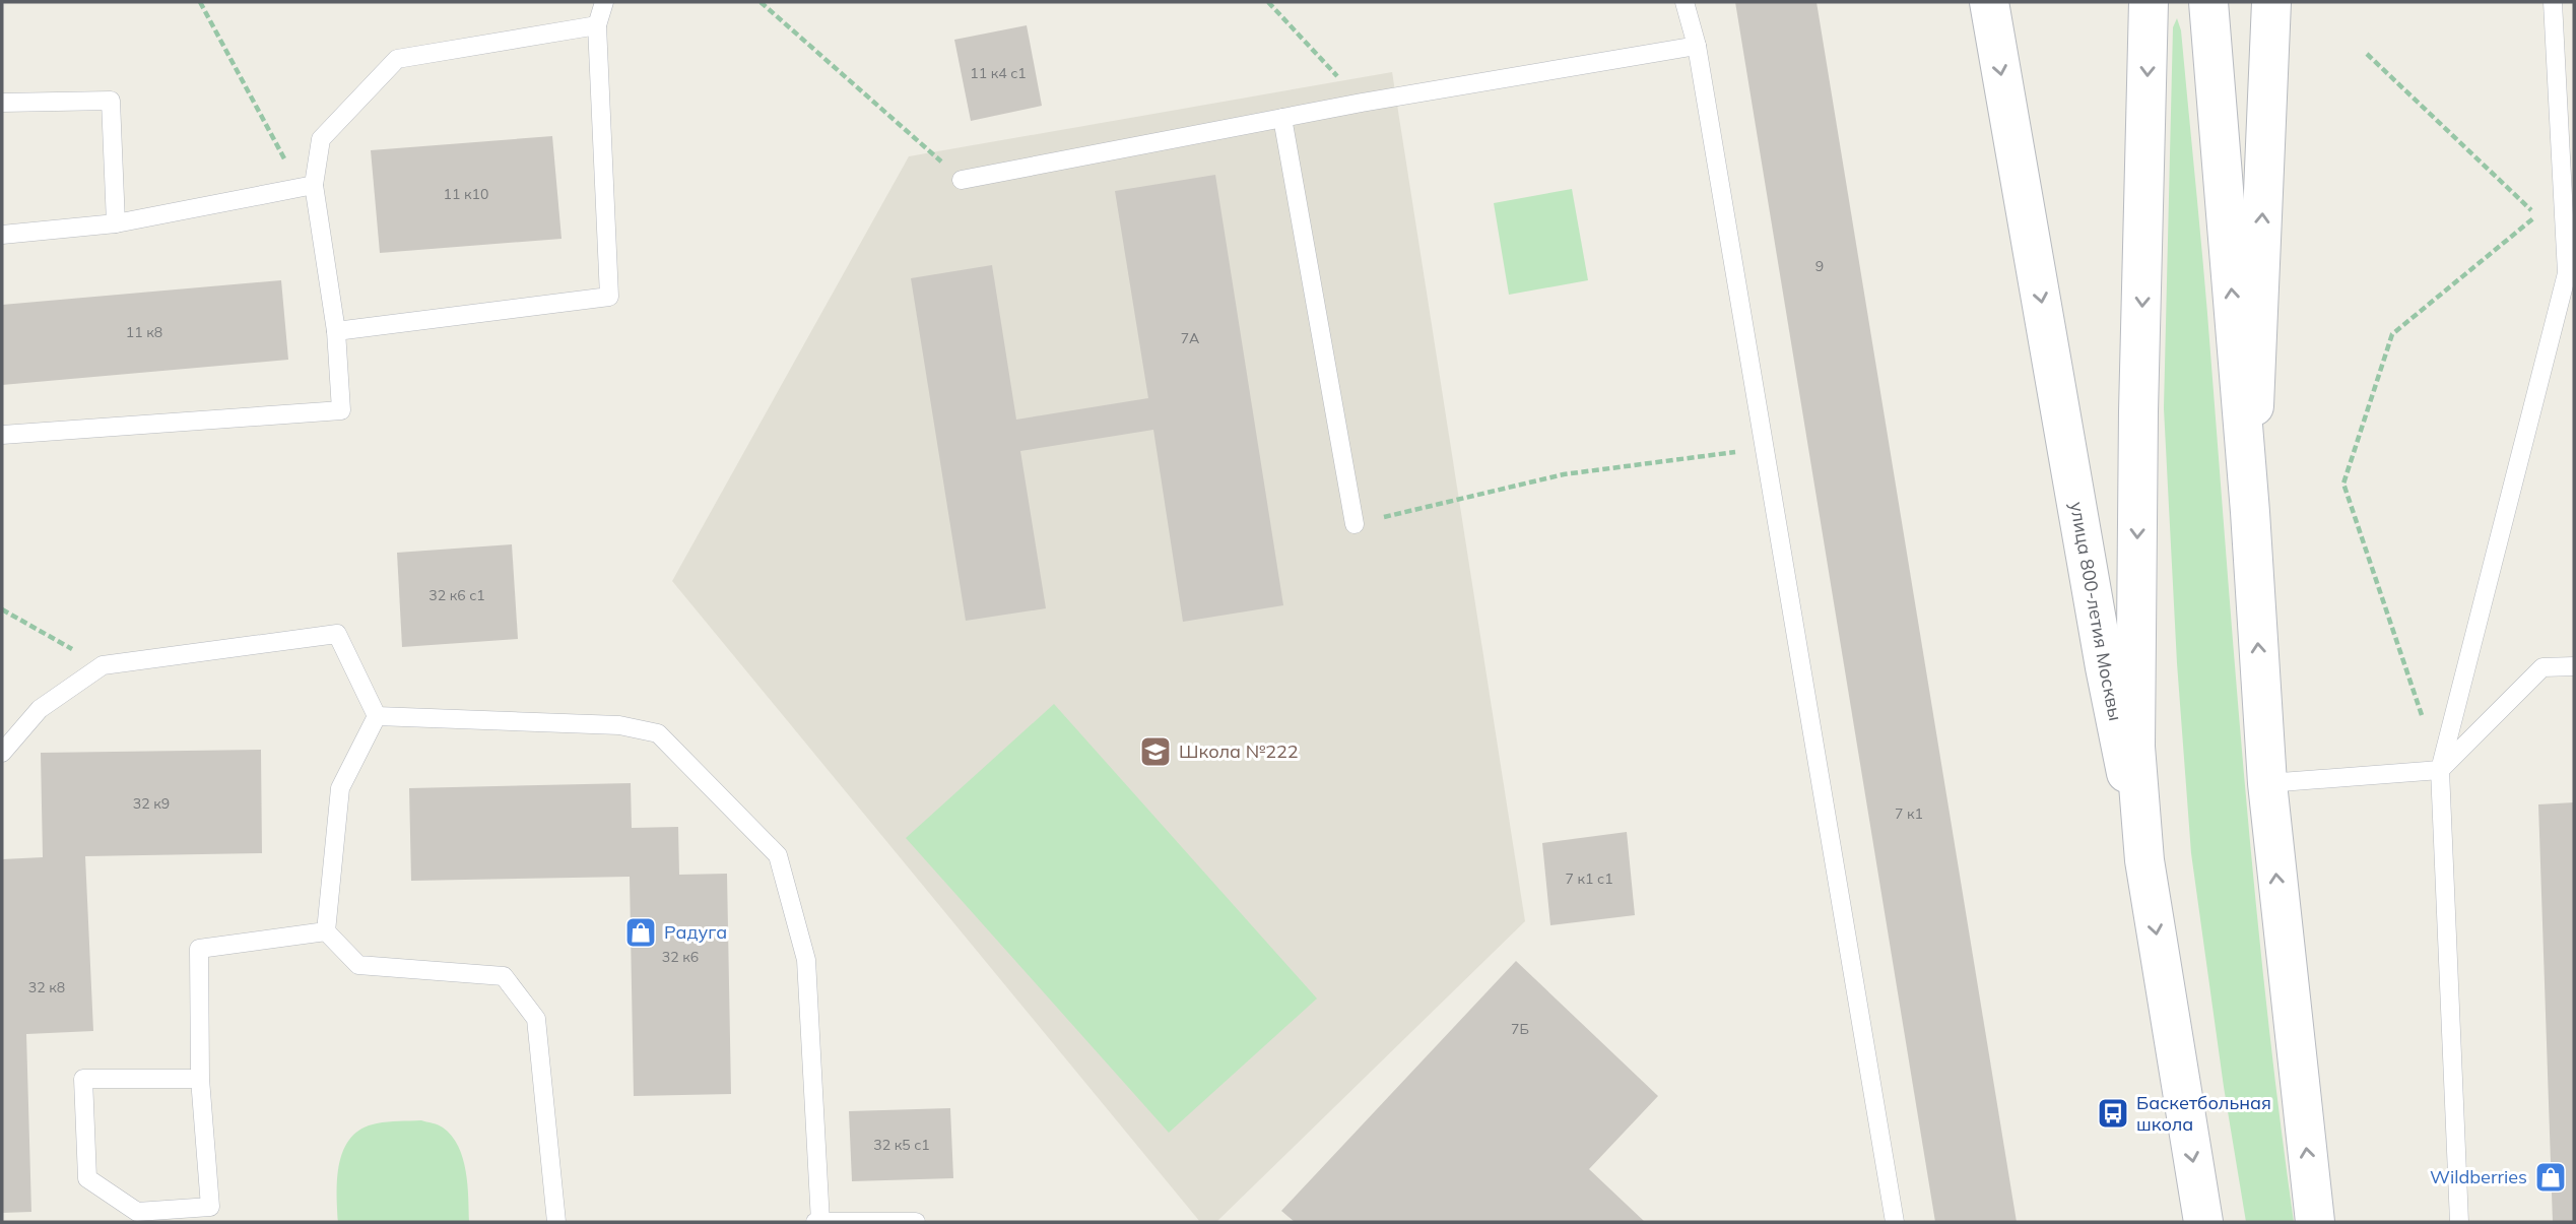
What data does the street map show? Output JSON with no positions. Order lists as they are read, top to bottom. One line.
{"streets":{"main road":["улица 800-летия Москвы"]},"places":{"school or university":["Школа №222"],"shop":["Радуга","Wildberries"],"bus stop":["Баскетбольная школа"]},"house_numbers":["11 к4 с1","11 к10","9","11 к8","7А","32 к6 с1","32 к9","7 к1","7 к1 с1","32 к6","32 к8","7Б","32 к5 с1"]}
